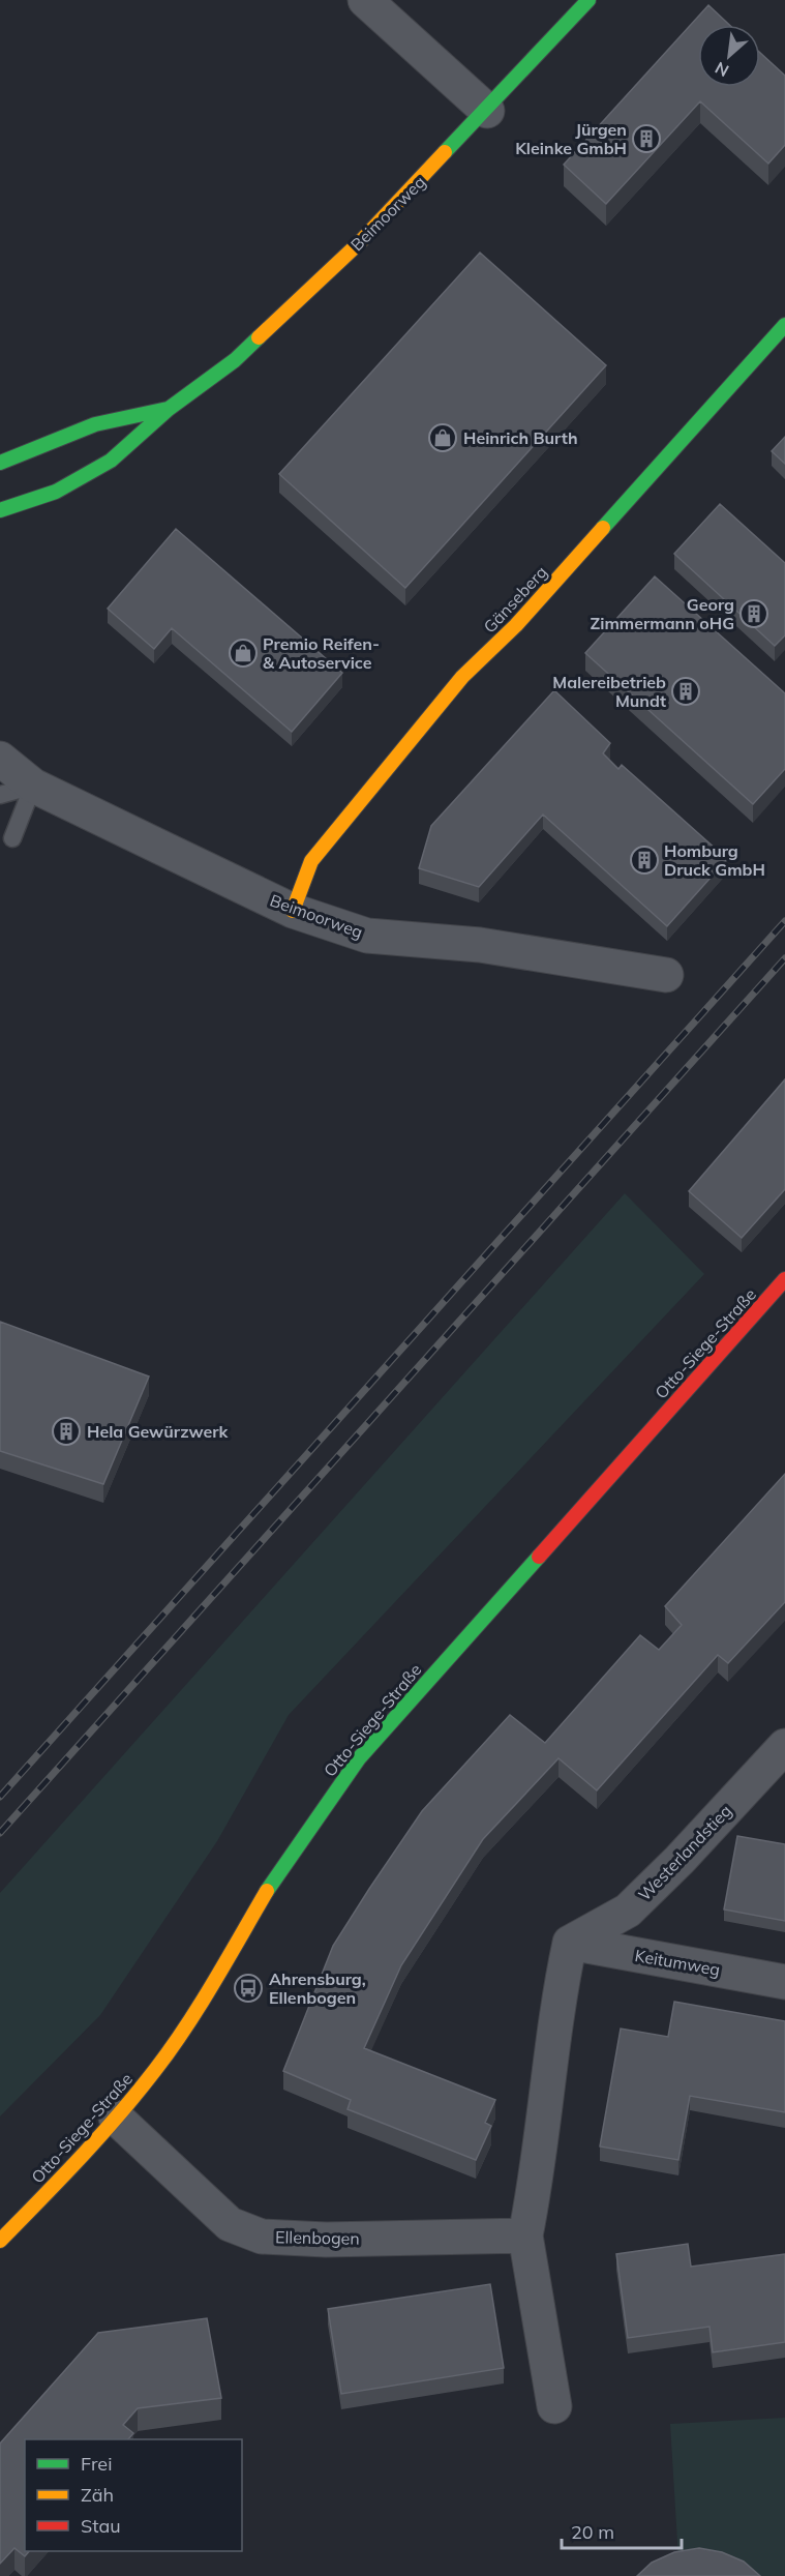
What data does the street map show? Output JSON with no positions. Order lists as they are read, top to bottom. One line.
{"streets":{"street":["Beimoorweg","Gänseberg","Otto-Siege-Straße","Westerlandstieg","Keitumweg","Ellenbogen"]},"crossings":[["Beimoorweg","Gänseberg"],["Otto-Siege-Straße","Ellenbogen"],["Westerlandstieg","Keitumweg"]],"places":{"building":["Jürgen Kleinke GmbH","Georg Zimmermann oHG","Malereibetrieb Mundt","Homburg Druck GmbH","Hela Gewürzwerk"],"shop":["Heinrich Burth","Premio Reifen- & Autoservice"],"bus stop":["Ahrensburg, Ellenbogen"]},"legend":["Frei","Zäh","Stau"],"scale_bar":"20 m","north":"bottom left"}
